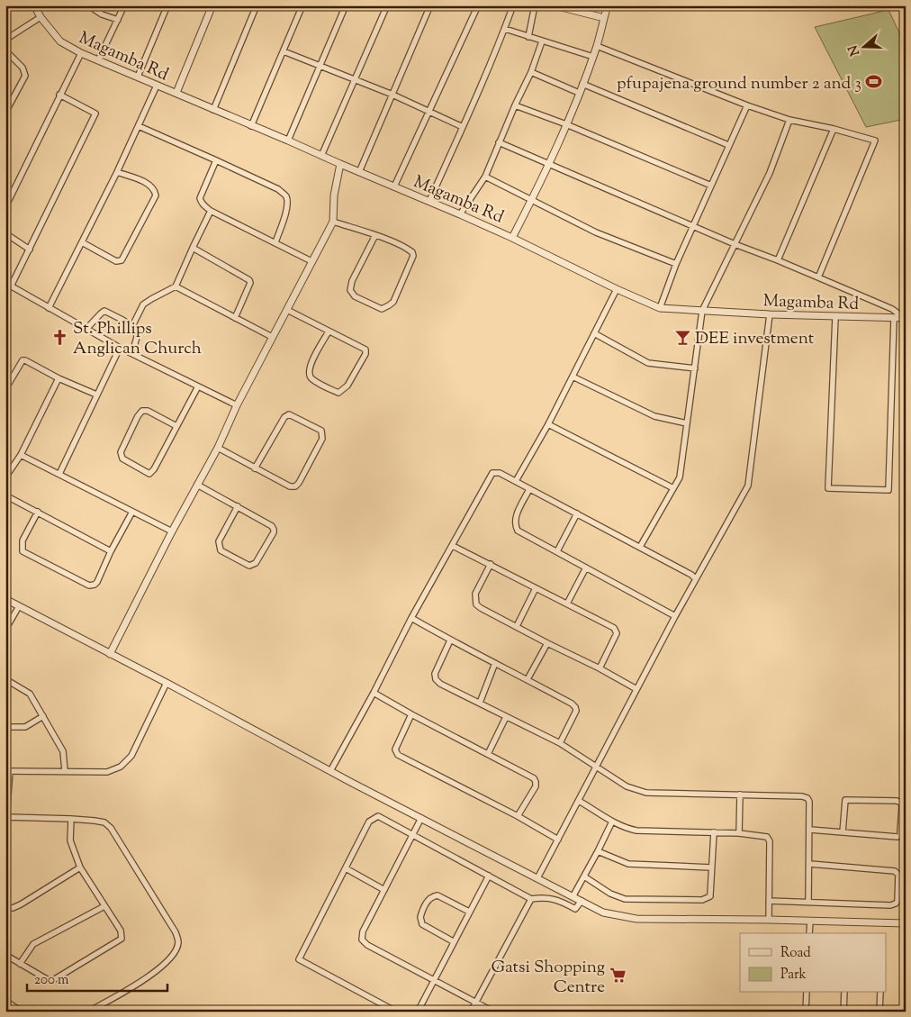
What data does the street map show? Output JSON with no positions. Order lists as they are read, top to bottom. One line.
{"streets":{"street":["Magamba Rd"]},"places":{"sports":["pfupajena ground number 2 and 3"],"church":["St. Phillips Anglican Church"],"bar":["DEE investment"],"supermarket":["Gatsi Shopping Centre"]},"legend":["Road","Park"],"scale_bar":"200 m","north":"left"}
